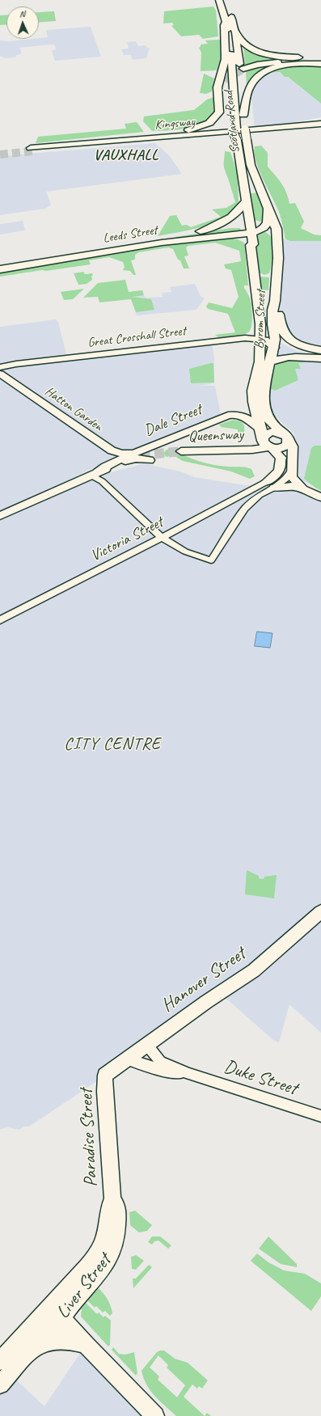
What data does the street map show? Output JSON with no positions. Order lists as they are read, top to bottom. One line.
{"streets":{"highway":["Scotland Road","Kingsway","Leeds Street","Byrom Street"],"main road":["Great Crosshall Street","Hatton Garden","Dale Street","Queensway","Hanover Street","Paradise Street","Liver Street"],"street":["Victoria Street","Duke Street"]},"crossings":[["Scotland Road","Kingsway"],["Scotland Road","Leeds Street"],["Scotland Road","Byrom Street"],["Leeds Street","Byrom Street"],["Byrom Street","Great Crosshall Street"],["Byrom Street","Dale Street"],["Byrom Street","Queensway"],["Hatton Garden","Dale Street"],["Dale Street","Queensway"],["Hanover Street","Duke Street"],["Hanover Street","Paradise Street"],["Paradise Street","Liver Street"]],"districts":["VAUXHALL","CITY CENTRE"],"north":"top"}
